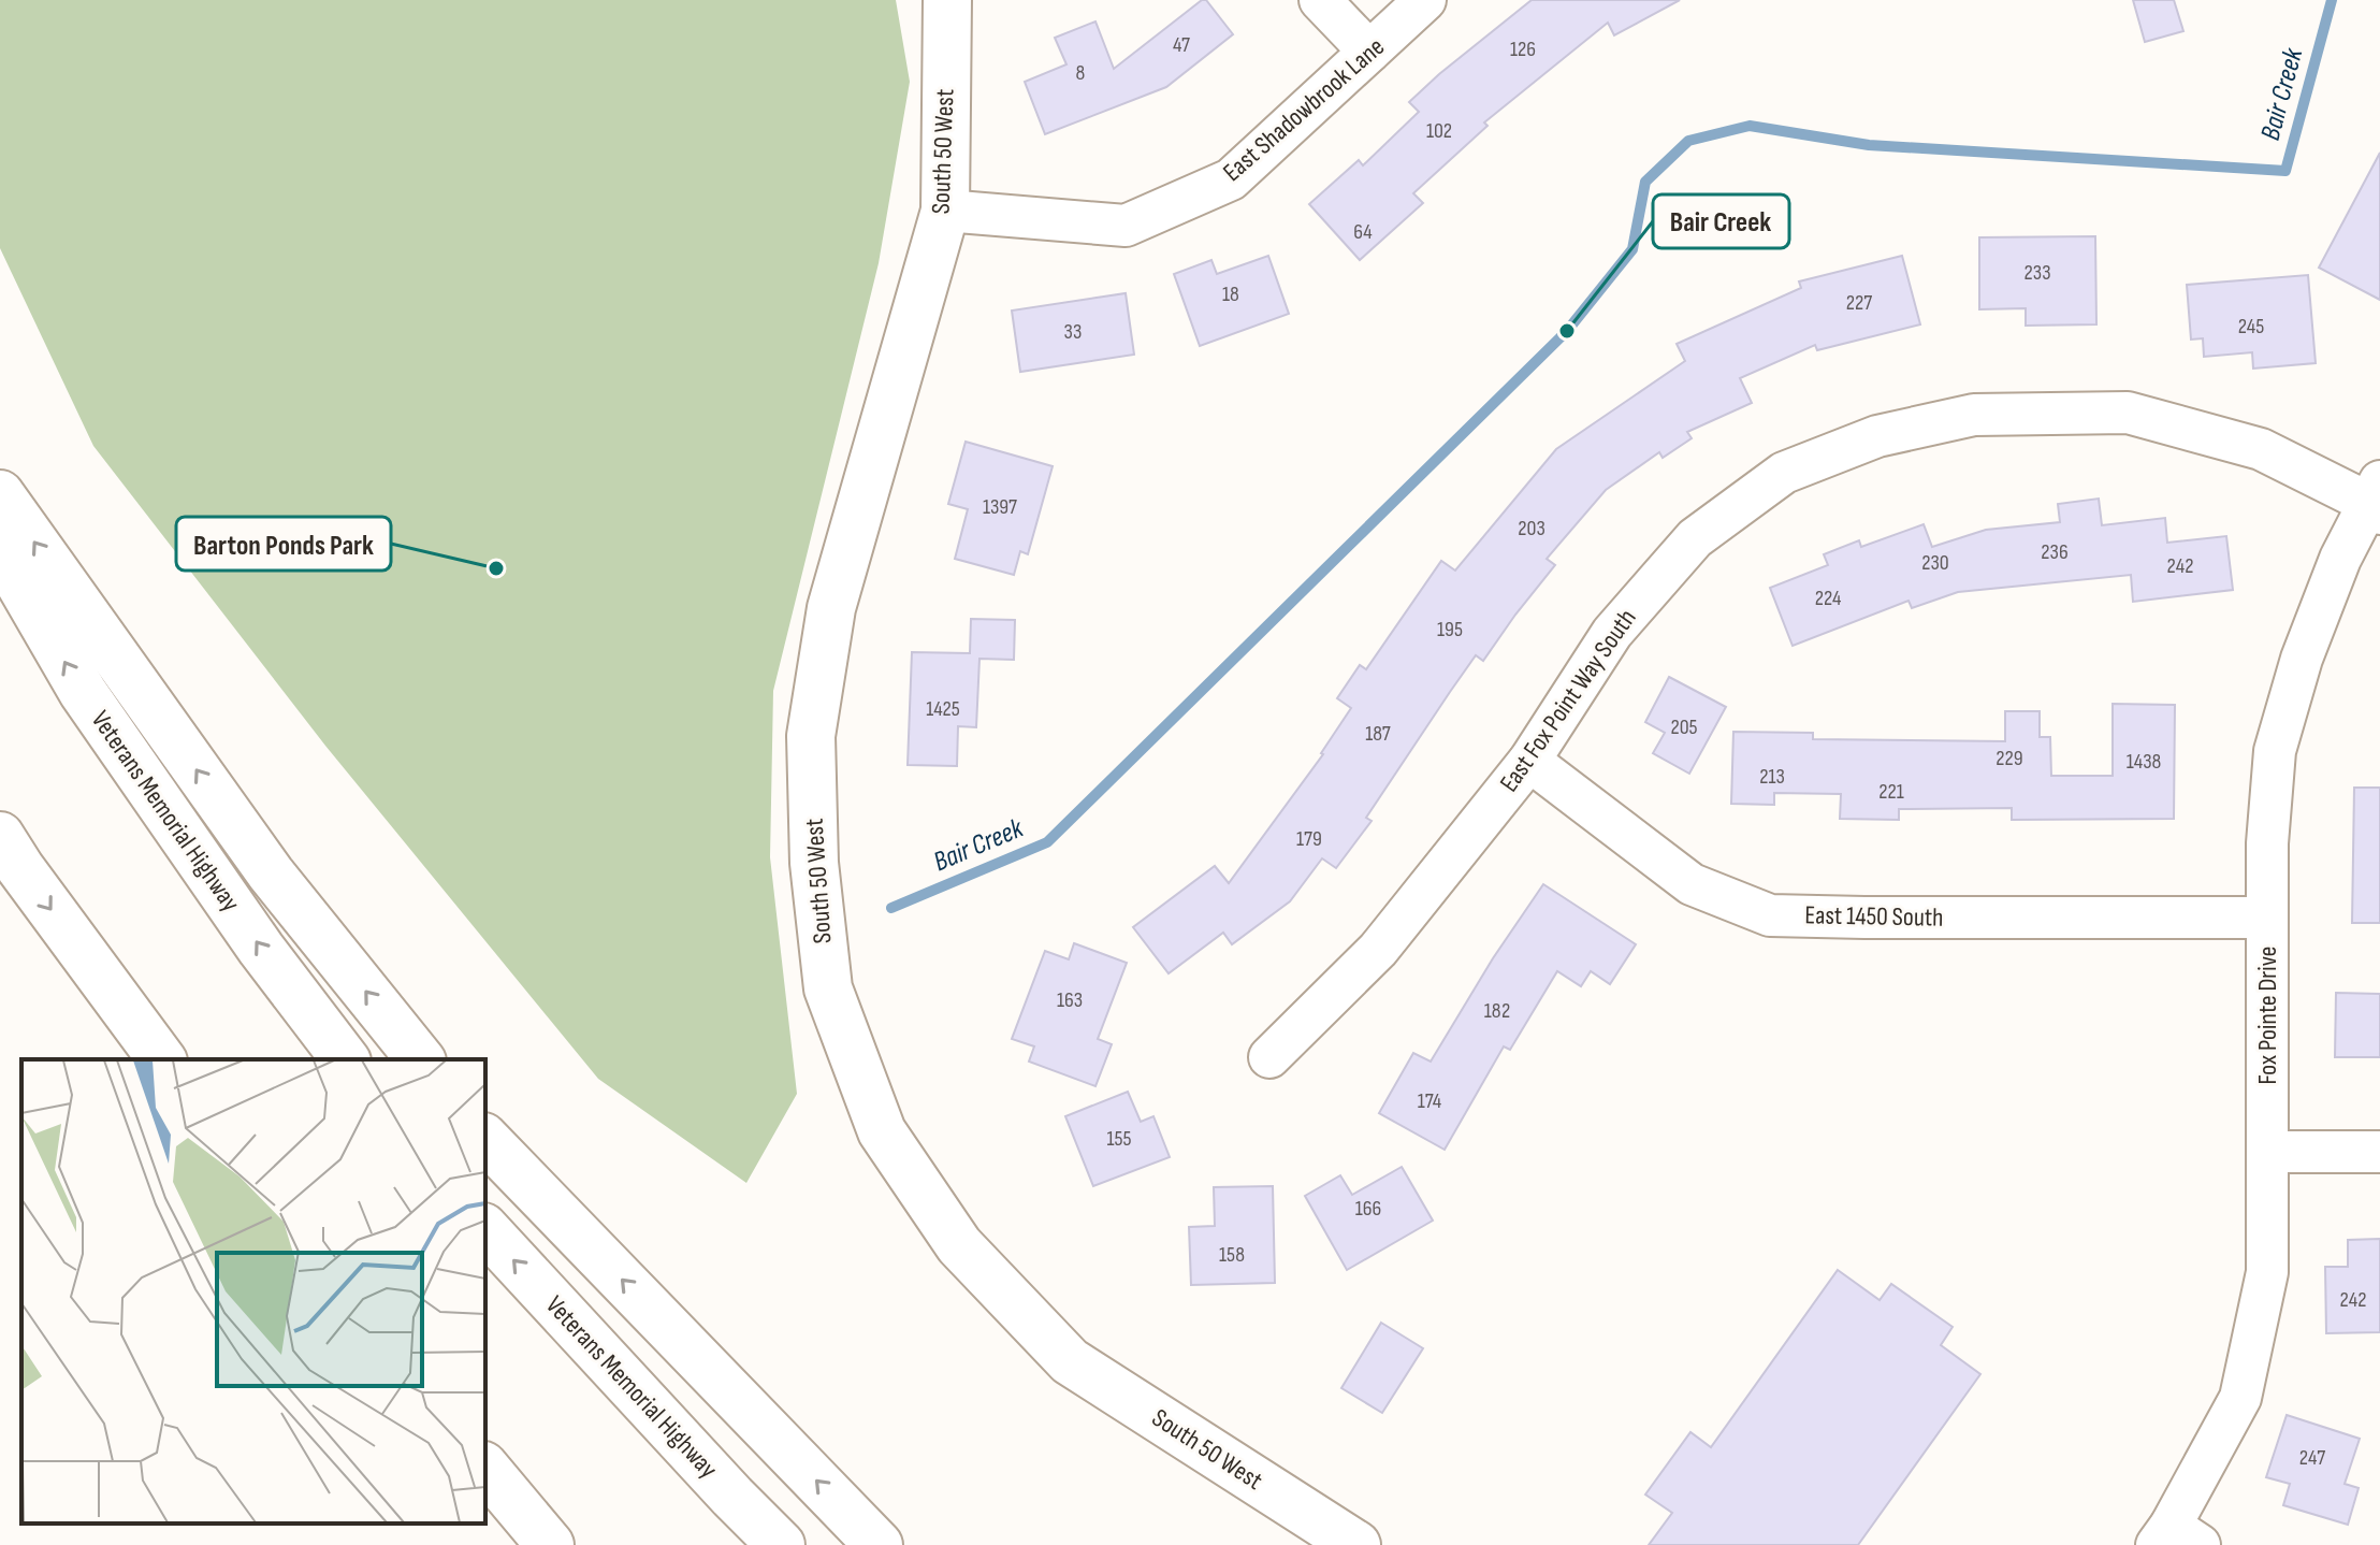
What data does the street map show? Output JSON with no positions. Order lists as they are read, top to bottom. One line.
{"streets":{"main road":["South 50 West","Veterans Memorial Highway"],"street":["East Shadowbrook Lane","East Fox Point Way South","East 1450 South","Fox Pointe Drive"]},"crossings":[["East Shadowbrook Lane","South 50 West"],["East Fox Point Way South","East 1450 South"],["East Fox Point Way South","Fox Pointe Drive"],["East 1450 South","Fox Pointe Drive"]],"water":["Bair Creek"],"places":["Bair Creek","Barton Ponds Park"],"house_numbers":["47","126","8","102","64","233","18","227","245","33","1397","203","236","230","242","224","195","1425","205","187","229","1438","213","221","179","163","182","174","155","166","158","242","247"]}
